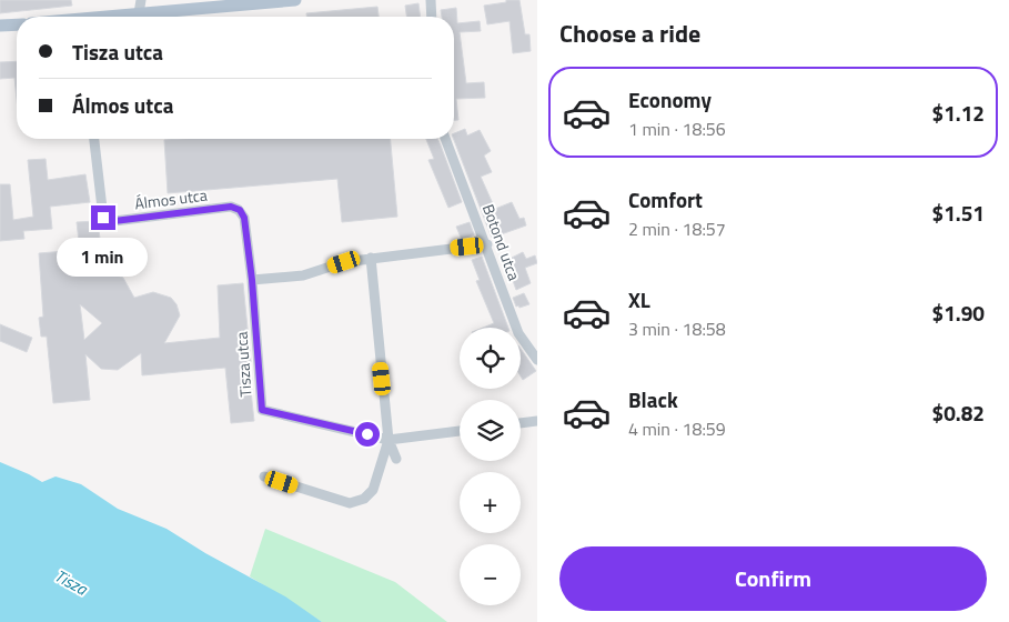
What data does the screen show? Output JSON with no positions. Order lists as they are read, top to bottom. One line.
{"streets":{"street":["Álmos utca","Botond utca","Tisza utca"]},"crossings":[["Álmos utca","Tisza utca"]],"water":["Tisza"],"page":{"heading":"Choose a ride","banner":["Tisza utca","Álmos utca"],"list":[{"name":"Economy","note":"1 min · 18:56","value":"$1.12"},{"name":"Comfort","note":"2 min · 18:57","value":"$1.51"},{"name":"XL","note":"3 min · 18:58","value":"$1.90"},{"name":"Black","note":"4 min · 18:59","value":"$0.82"}],"bubble":"1 min","map_buttons":["+","−"],"buttons":"Confirm"}}
